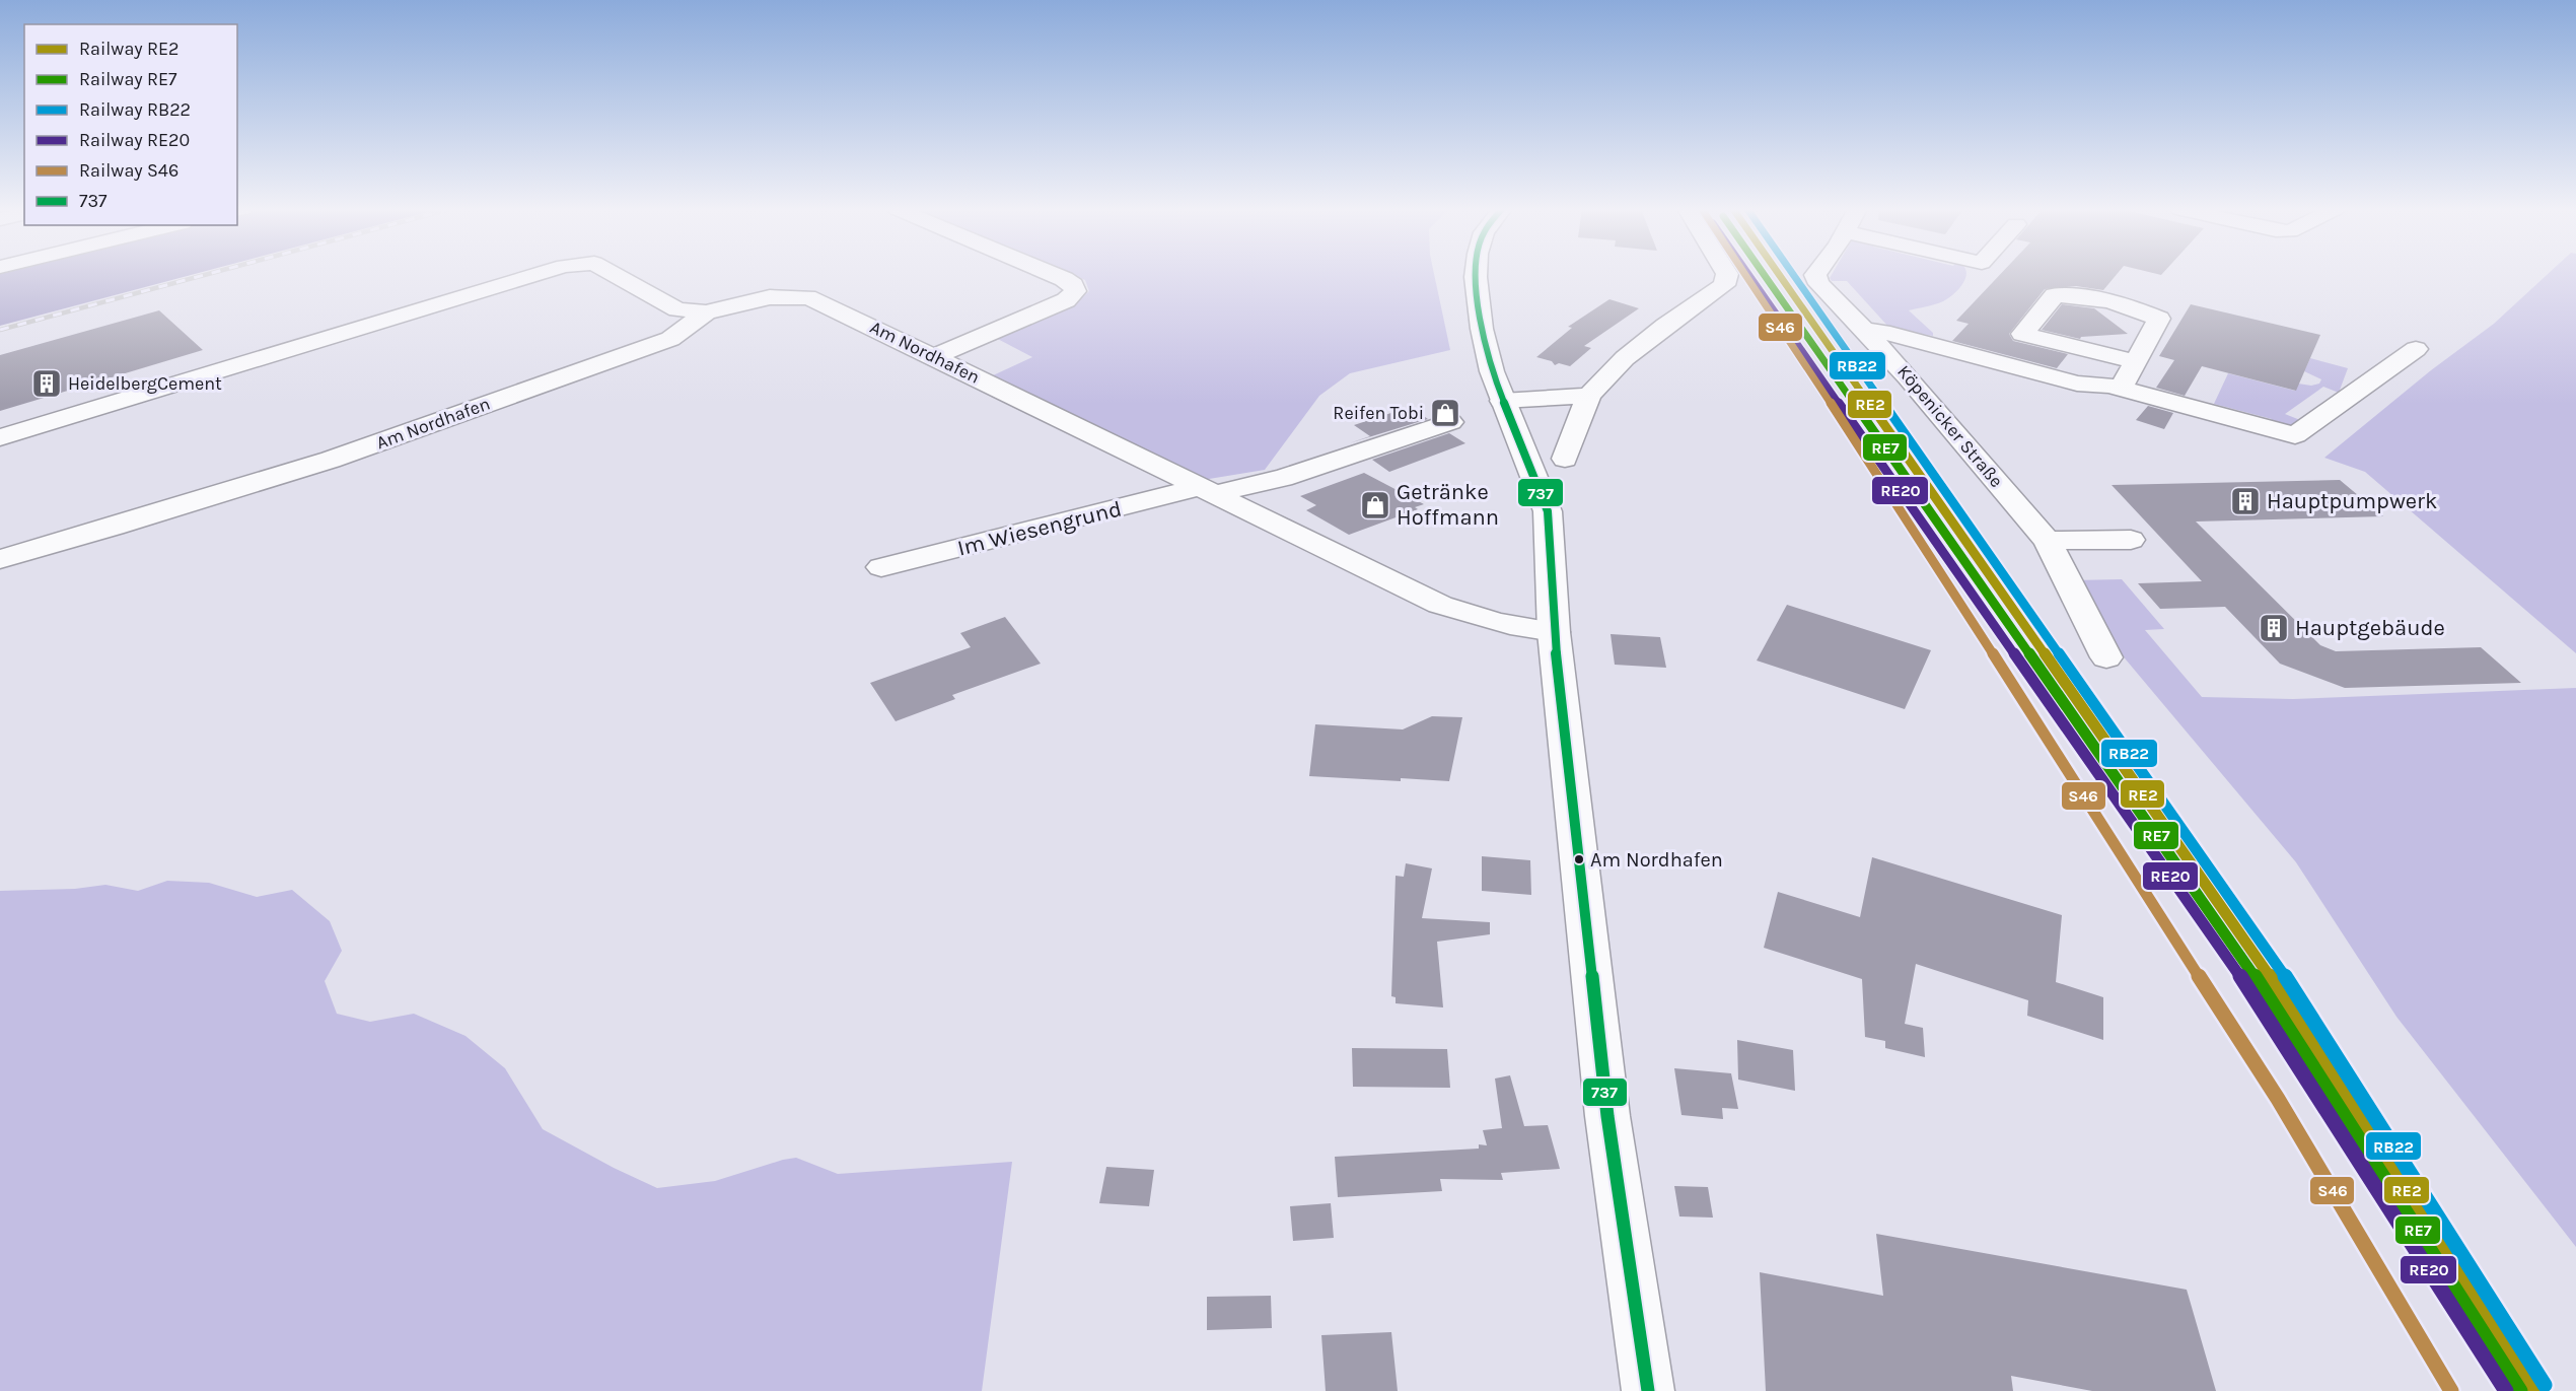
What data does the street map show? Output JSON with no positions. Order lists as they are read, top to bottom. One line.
{"streets":{"street":["Am Nordhafen","Köpenicker Straße","Im Wiesengrund"]},"crossings":[["Am Nordhafen","Im Wiesengrund"]],"places":{"building":["HeidelbergCement","Hauptpumpwerk","Hauptgebäude"],"shop":["Reifen Tobi","Getränke Hoffmann"],"other":["Am Nordhafen"]},"lines":["rail line RE2","rail line RE7","rail line RB22","rail line RE20","rail line S46","transit line 737"],"legend":["Railway RE2","Railway RE7","Railway RB22","Railway RE20","Railway S46","737"]}
